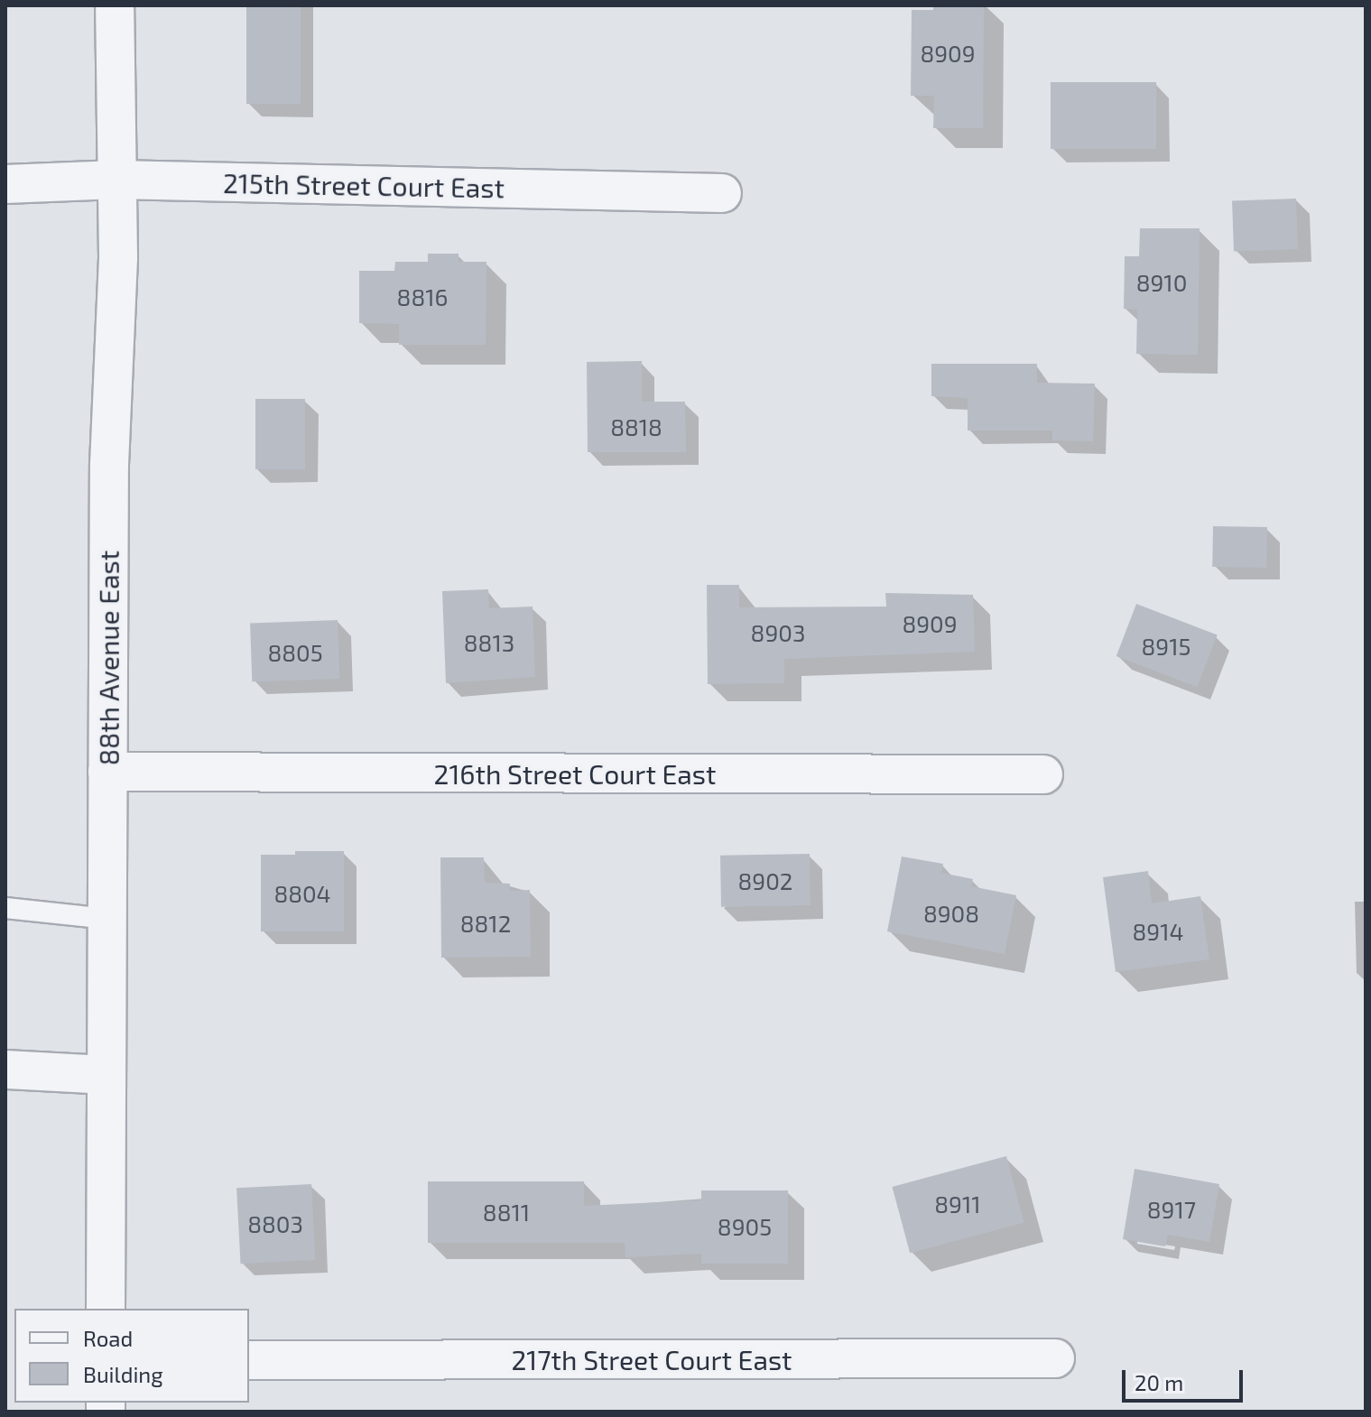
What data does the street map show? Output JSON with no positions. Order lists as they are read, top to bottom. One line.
{"streets":{"street":["215th Street Court East","88th Avenue East","216th Street Court East","217th Street Court East"]},"crossings":[["215th Street Court East","88th Avenue East"],["88th Avenue East","216th Street Court East"]],"house_numbers":["8909","8910","8816","8818","8909","8903","8813","8915","8805","8902","8804","8908","8812","8914","8911","8917","8811","8803","8905"],"legend":["Road","Building"],"scale_bar":"20 m"}
